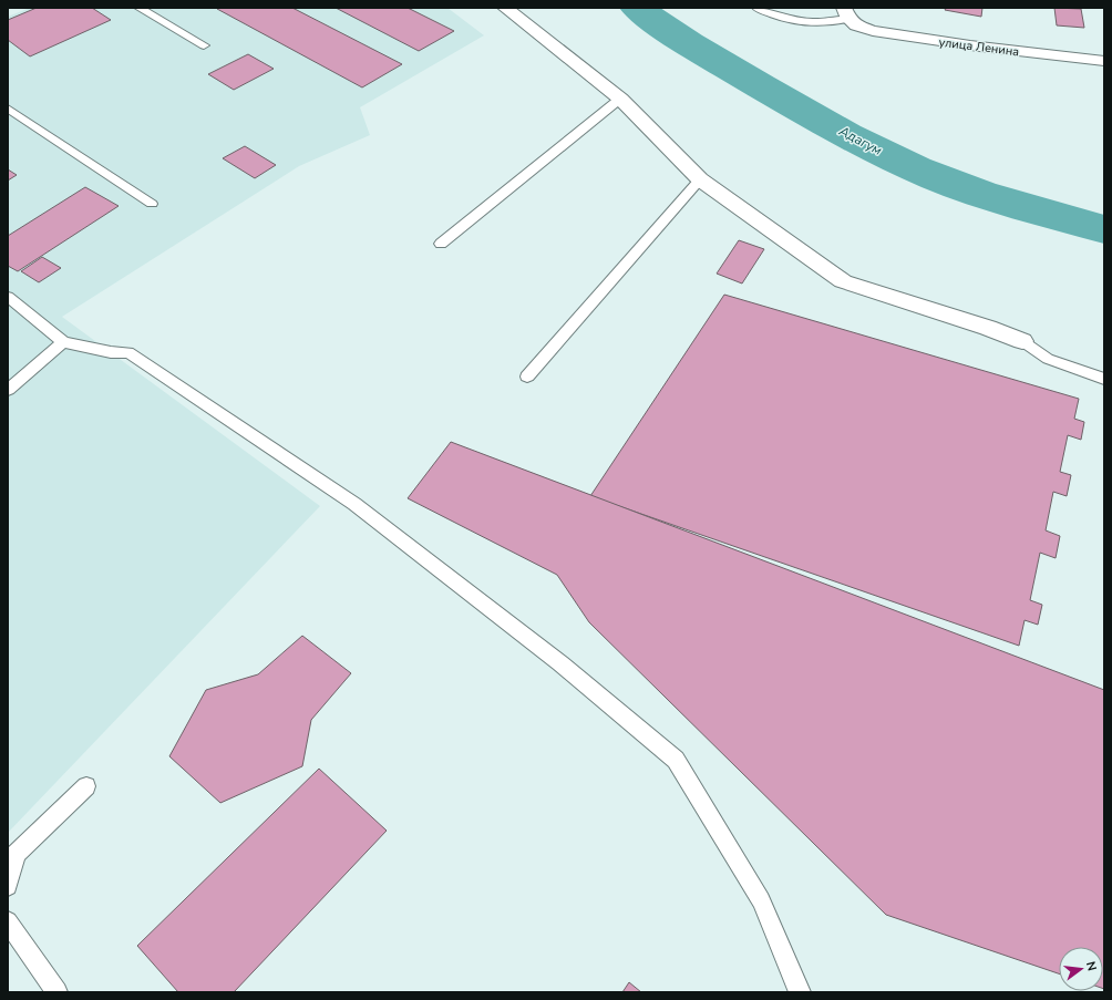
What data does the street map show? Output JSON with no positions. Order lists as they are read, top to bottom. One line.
{"streets":{"street":["улица Ленина"]},"water":["Адагум"],"north":"right"}
